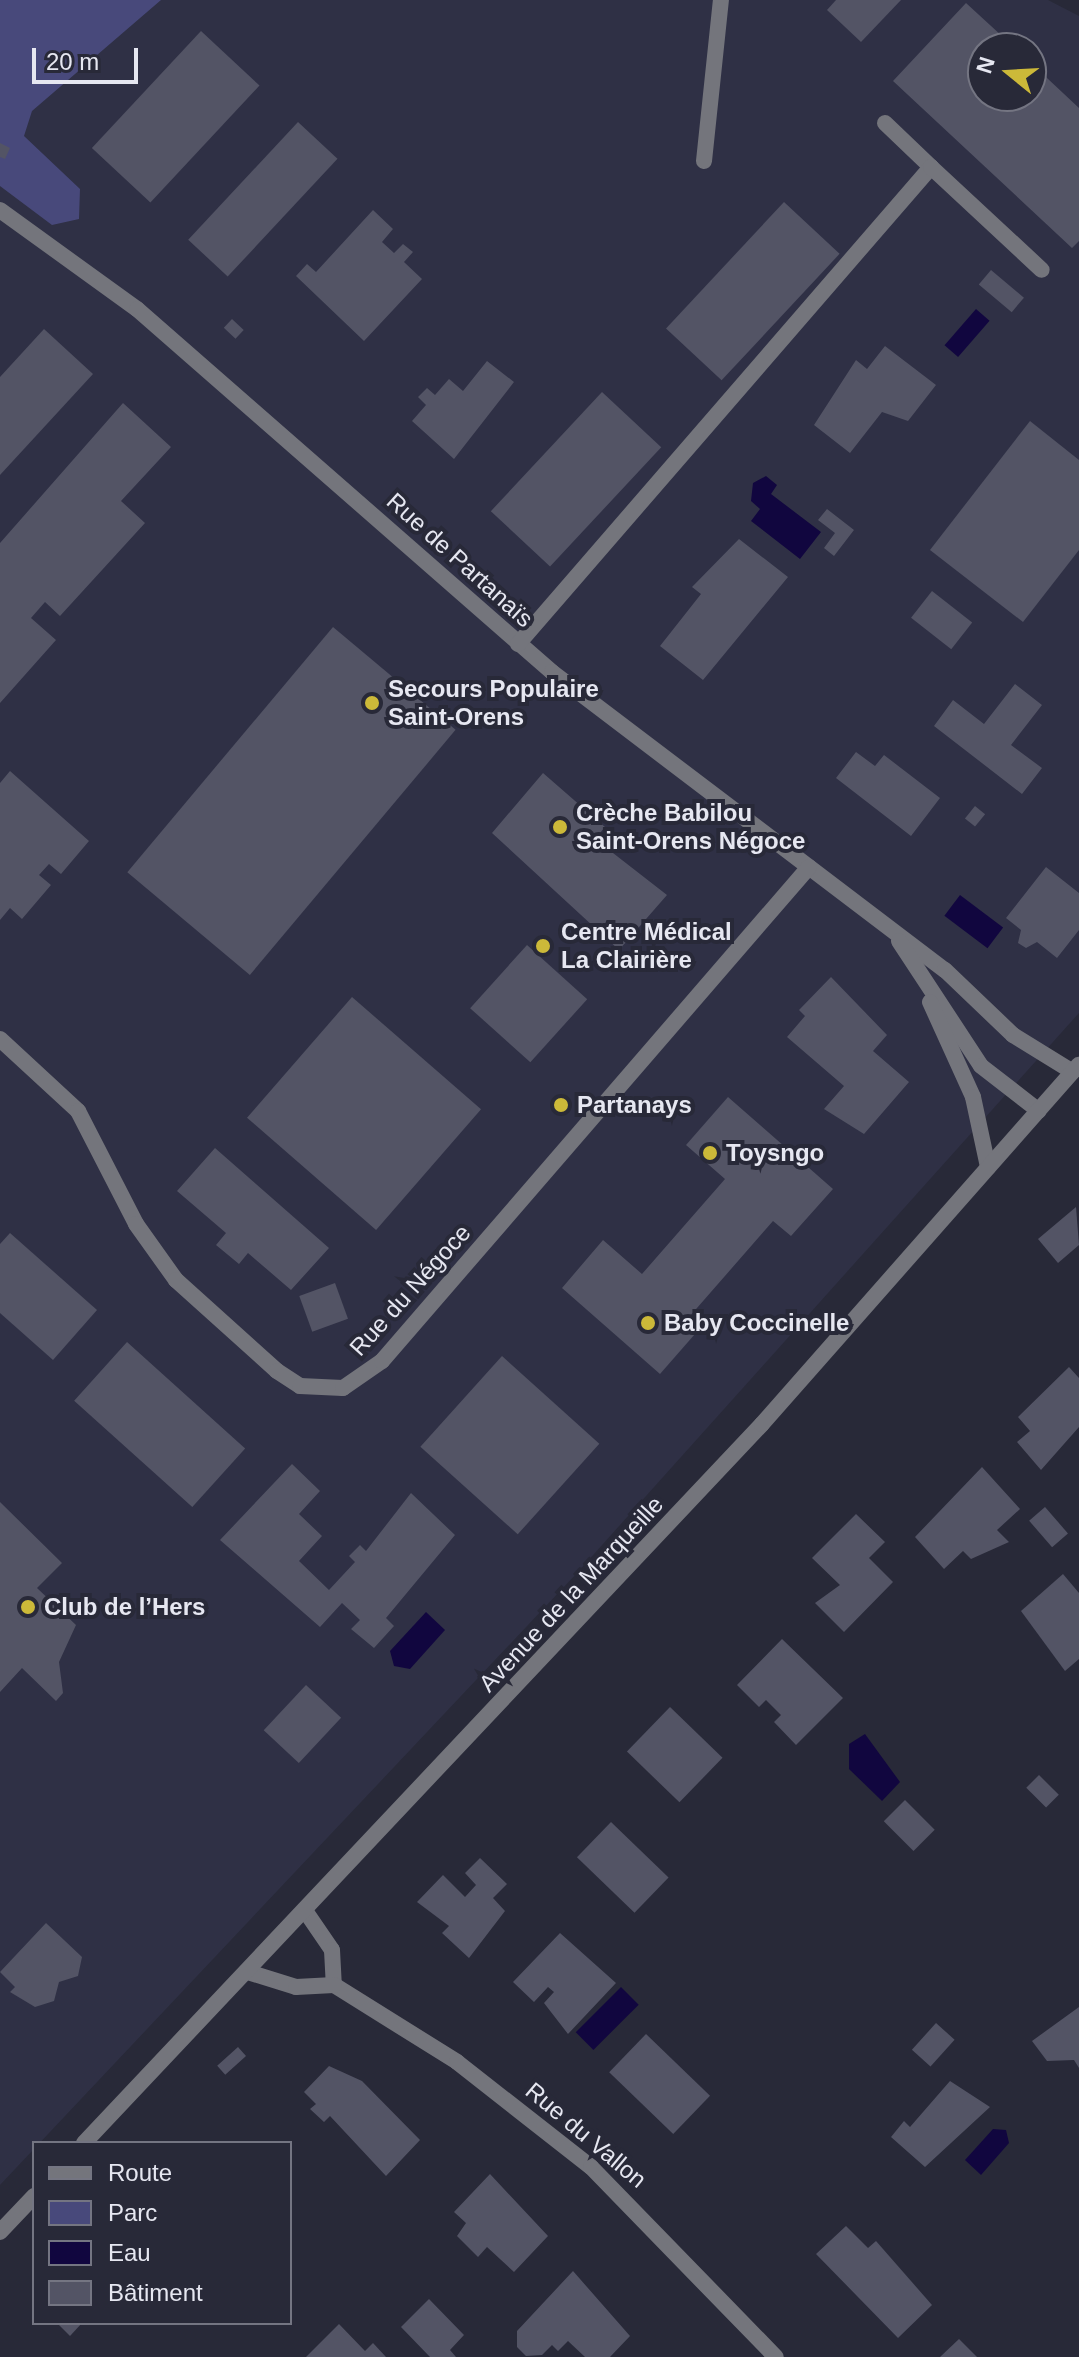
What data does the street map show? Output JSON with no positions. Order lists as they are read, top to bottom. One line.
{"streets":{"street":["Rue de Partanaïs","Rue du Négoce","Avenue de la Marqueille","Rue du Vallon"]},"crossings":[["Rue de Partanaïs","Rue du Négoce"],["Rue de Partanaïs","Avenue de la Marqueille"]],"places":["Secours Populaire Saint-Orens","Crèche Babilou Saint-Orens Négoce","Centre Médical La Clairière","Partanays","Toysngo","Baby Coccinelle","Club de l’Hers"],"legend":["Route","Parc","Eau","Bâtiment"],"scale_bar":"20 m","north":"left"}
